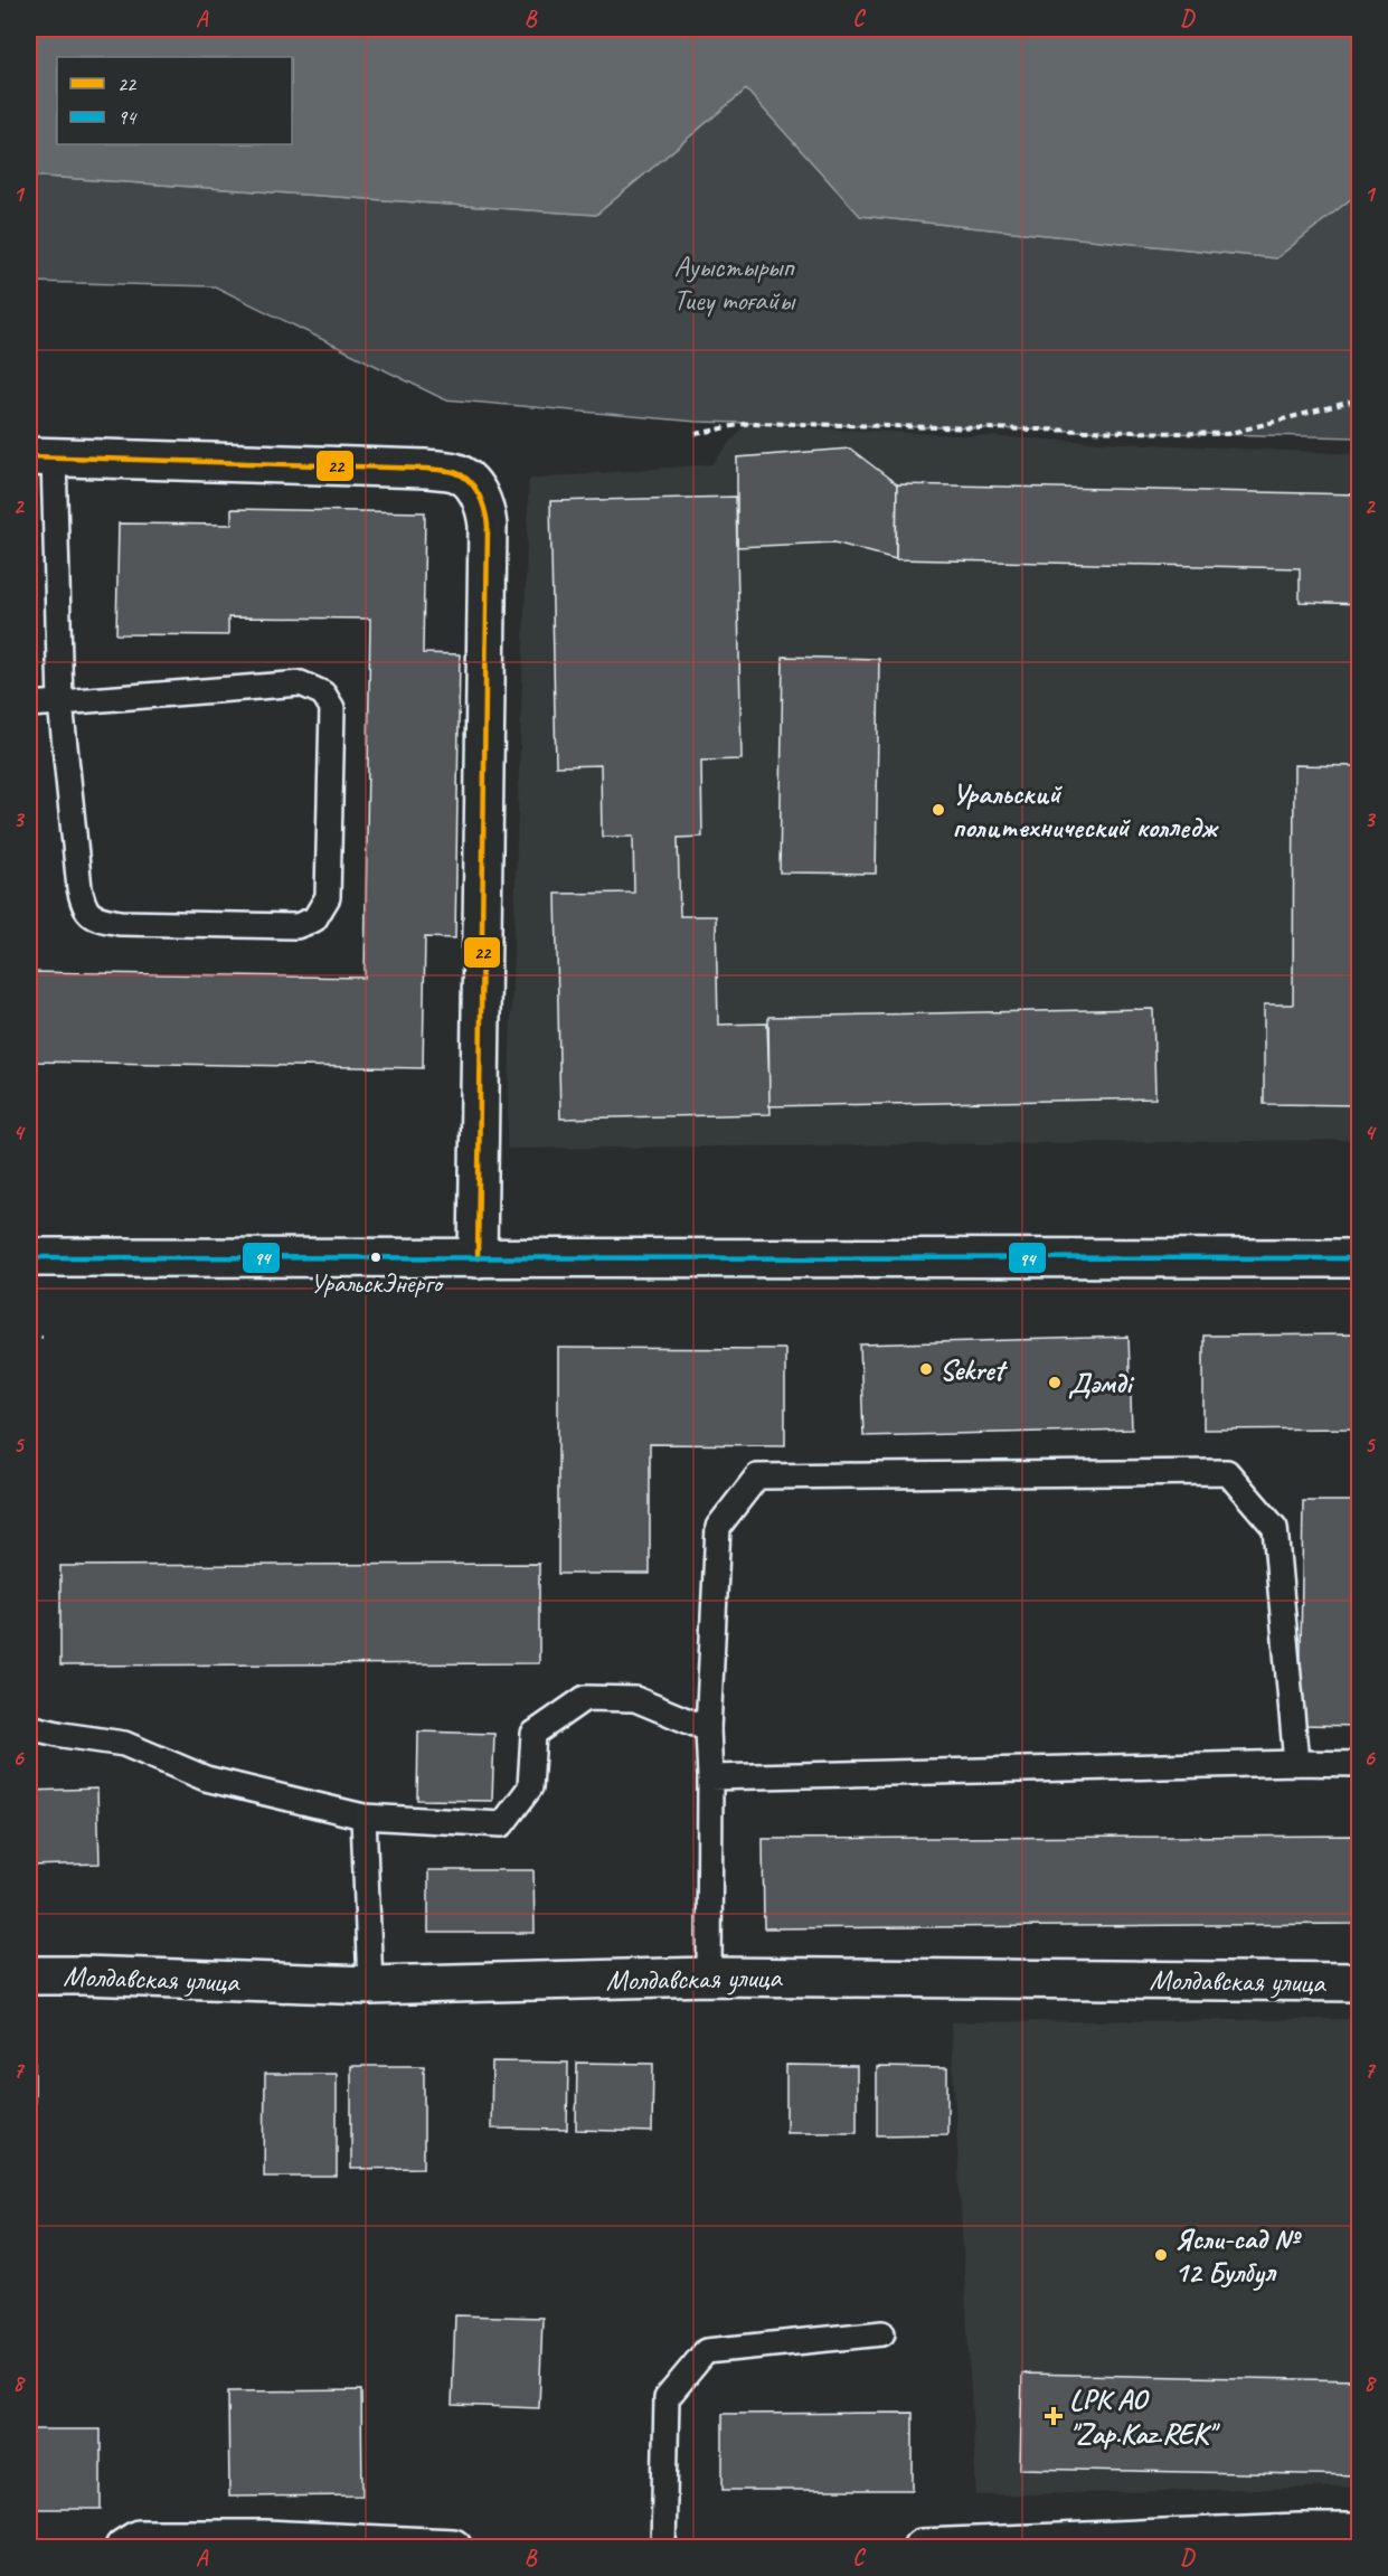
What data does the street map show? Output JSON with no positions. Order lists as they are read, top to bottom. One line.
{"streets":{"street":["Молдавская улица"]},"parks":["Ауыстырып Тиеу тоғайы"],"places":{"other":["Уральский политехнический колледж","УральскЭнерго","Sekret","Дəмді","Ясли-сад № 12 Булбул"],"health":["LPK AO \"Zap.Kaz.REK\""]},"lines":["transit line 22","transit line 94"],"legend":["22","94"],"grid":{"columns":["A","B","C","D"],"rows":["1","2","3","4","5","6","7","8"]}}
